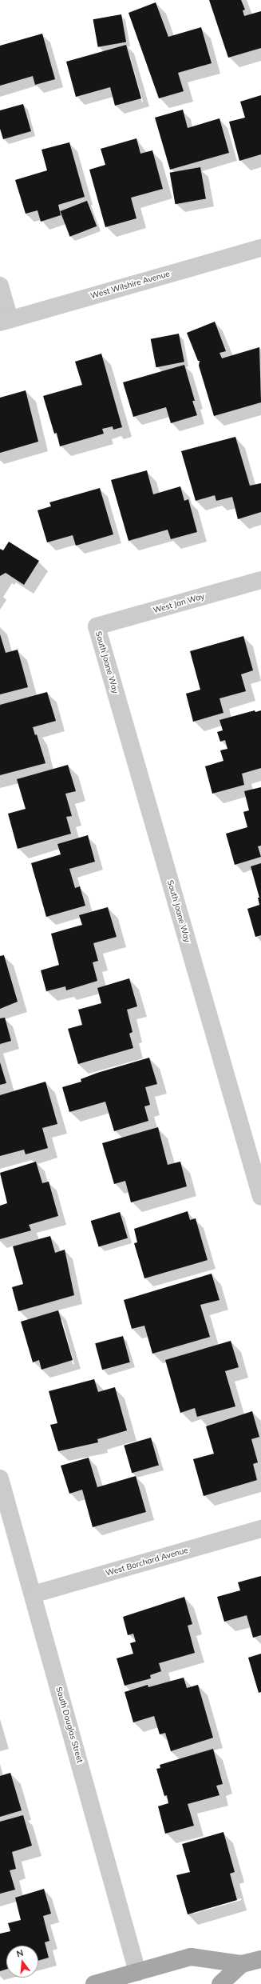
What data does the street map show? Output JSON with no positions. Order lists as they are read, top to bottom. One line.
{"streets":{"street":["West Wilshire Avenue","West Jan Way","South Joane Way","West Borchard Avenue","South Douglas Street"]},"crossings":[["West Jan Way","South Joane Way"],["West Borchard Avenue","South Douglas Street"]],"north":"top"}
